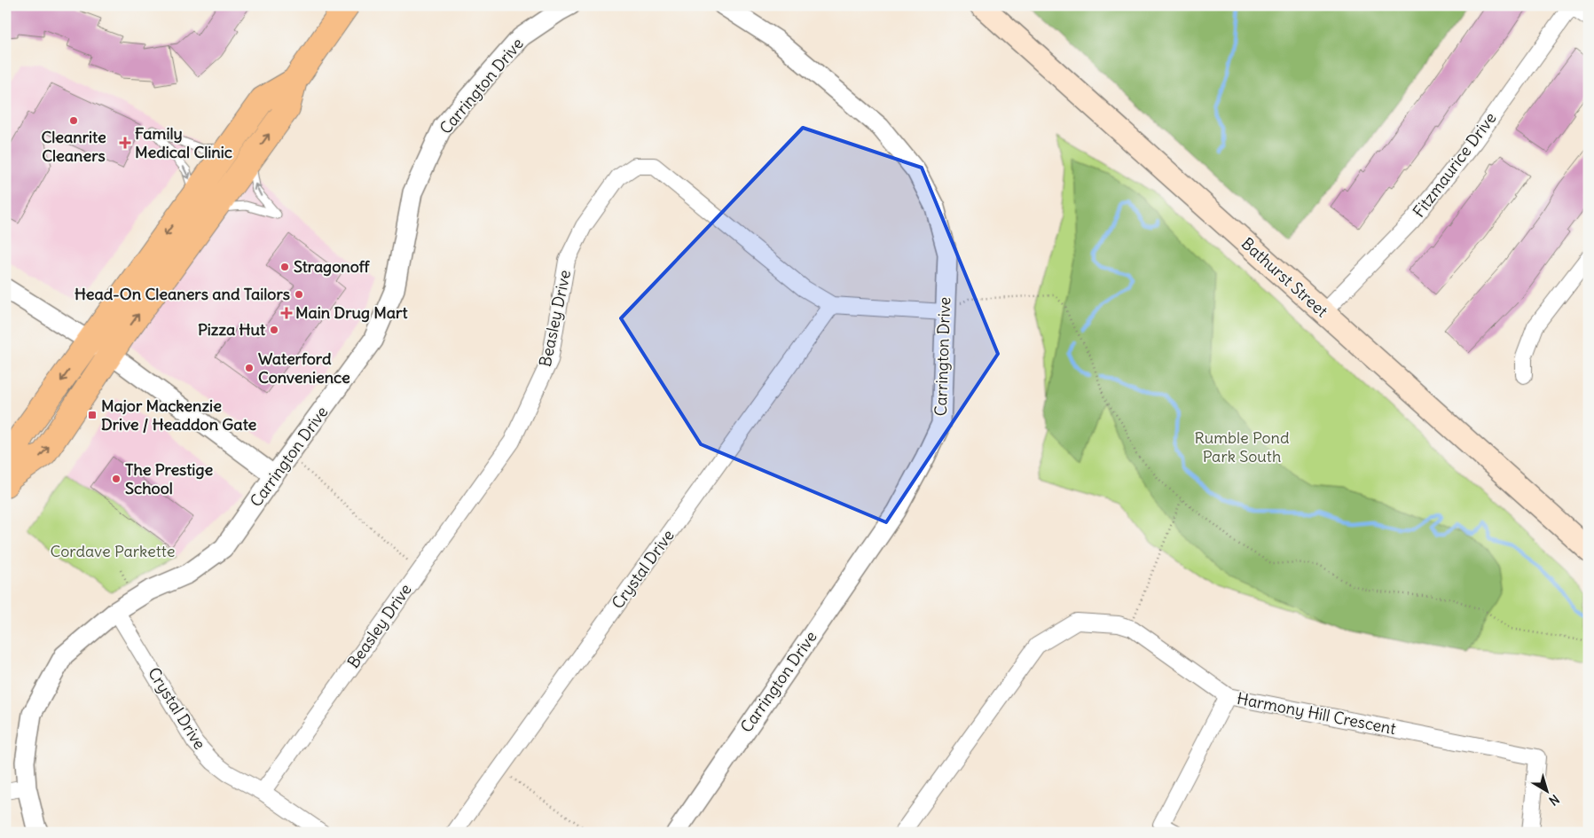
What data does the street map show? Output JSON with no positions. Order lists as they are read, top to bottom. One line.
{"streets":{"main road":["Bathurst Street"],"street":["Carrington Drive","Fitzmaurice Drive","Beasley Drive","Crystal Drive","Harmony Hill Crescent"]},"crossings":[["Carrington Drive","Beasley Drive"],["Carrington Drive","Crystal Drive"],["Fitzmaurice Drive","Bathurst Street"],["Beasley Drive","Crystal Drive"]],"parks":["Rumble Pond Park South","Cordave Parkette"],"places":{"other":["Cleanrite Cleaners","Stragonoff","Head-On Cleaners and Tailors","Pizza Hut","Waterford Convenience","The Prestige School"],"health":["Family Medical Clinic","Main Drug Mart"],"transit":["Major Mackenzie Drive / Headdon Gate"]},"north":"bottom right"}
